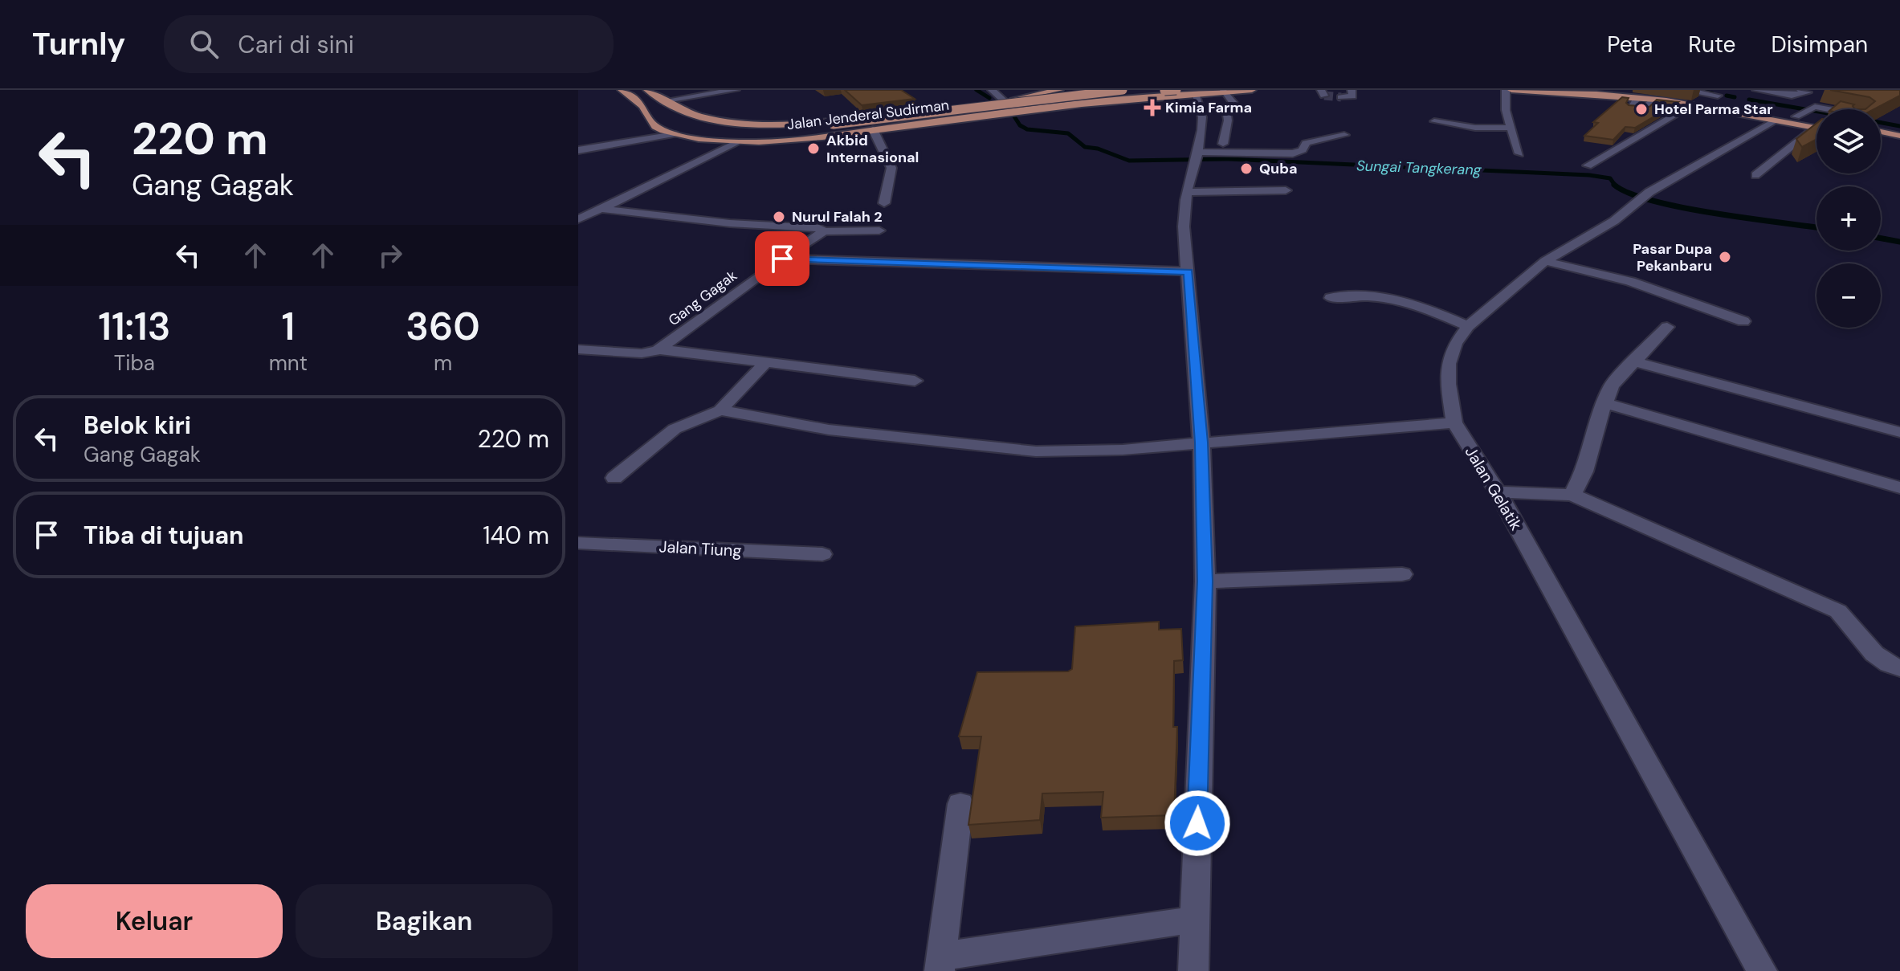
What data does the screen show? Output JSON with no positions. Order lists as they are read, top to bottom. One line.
{"streets":{"main road":["Jalan Jenderal Sudirman"],"street":["Gang Gagak","Jalan Gelatik","Jalan Tiung"]},"water":["Sungai Tangkerang"],"places":{"health":["Kimia Farma"],"other":["Hotel Parma Star","Akbid Internasional","Quba","Nurul Falah 2","Pasar Dupa Pekanbaru"]},"page":{"header":"Turnly","search":"Cari di sini","nav":["Peta","Rute","Disimpan"],"turn":["220 m","Gang Gagak"],"map_buttons":["+","−"],"eta":["11:13","Tiba","1","mnt","360","m"],"list":[{"name":"Belok kiri","note":"Gang Gagak","value":"220 m"},{"name":"Tiba di tujuan","value":"140 m"}],"buttons":["Keluar","Bagikan"]}}
